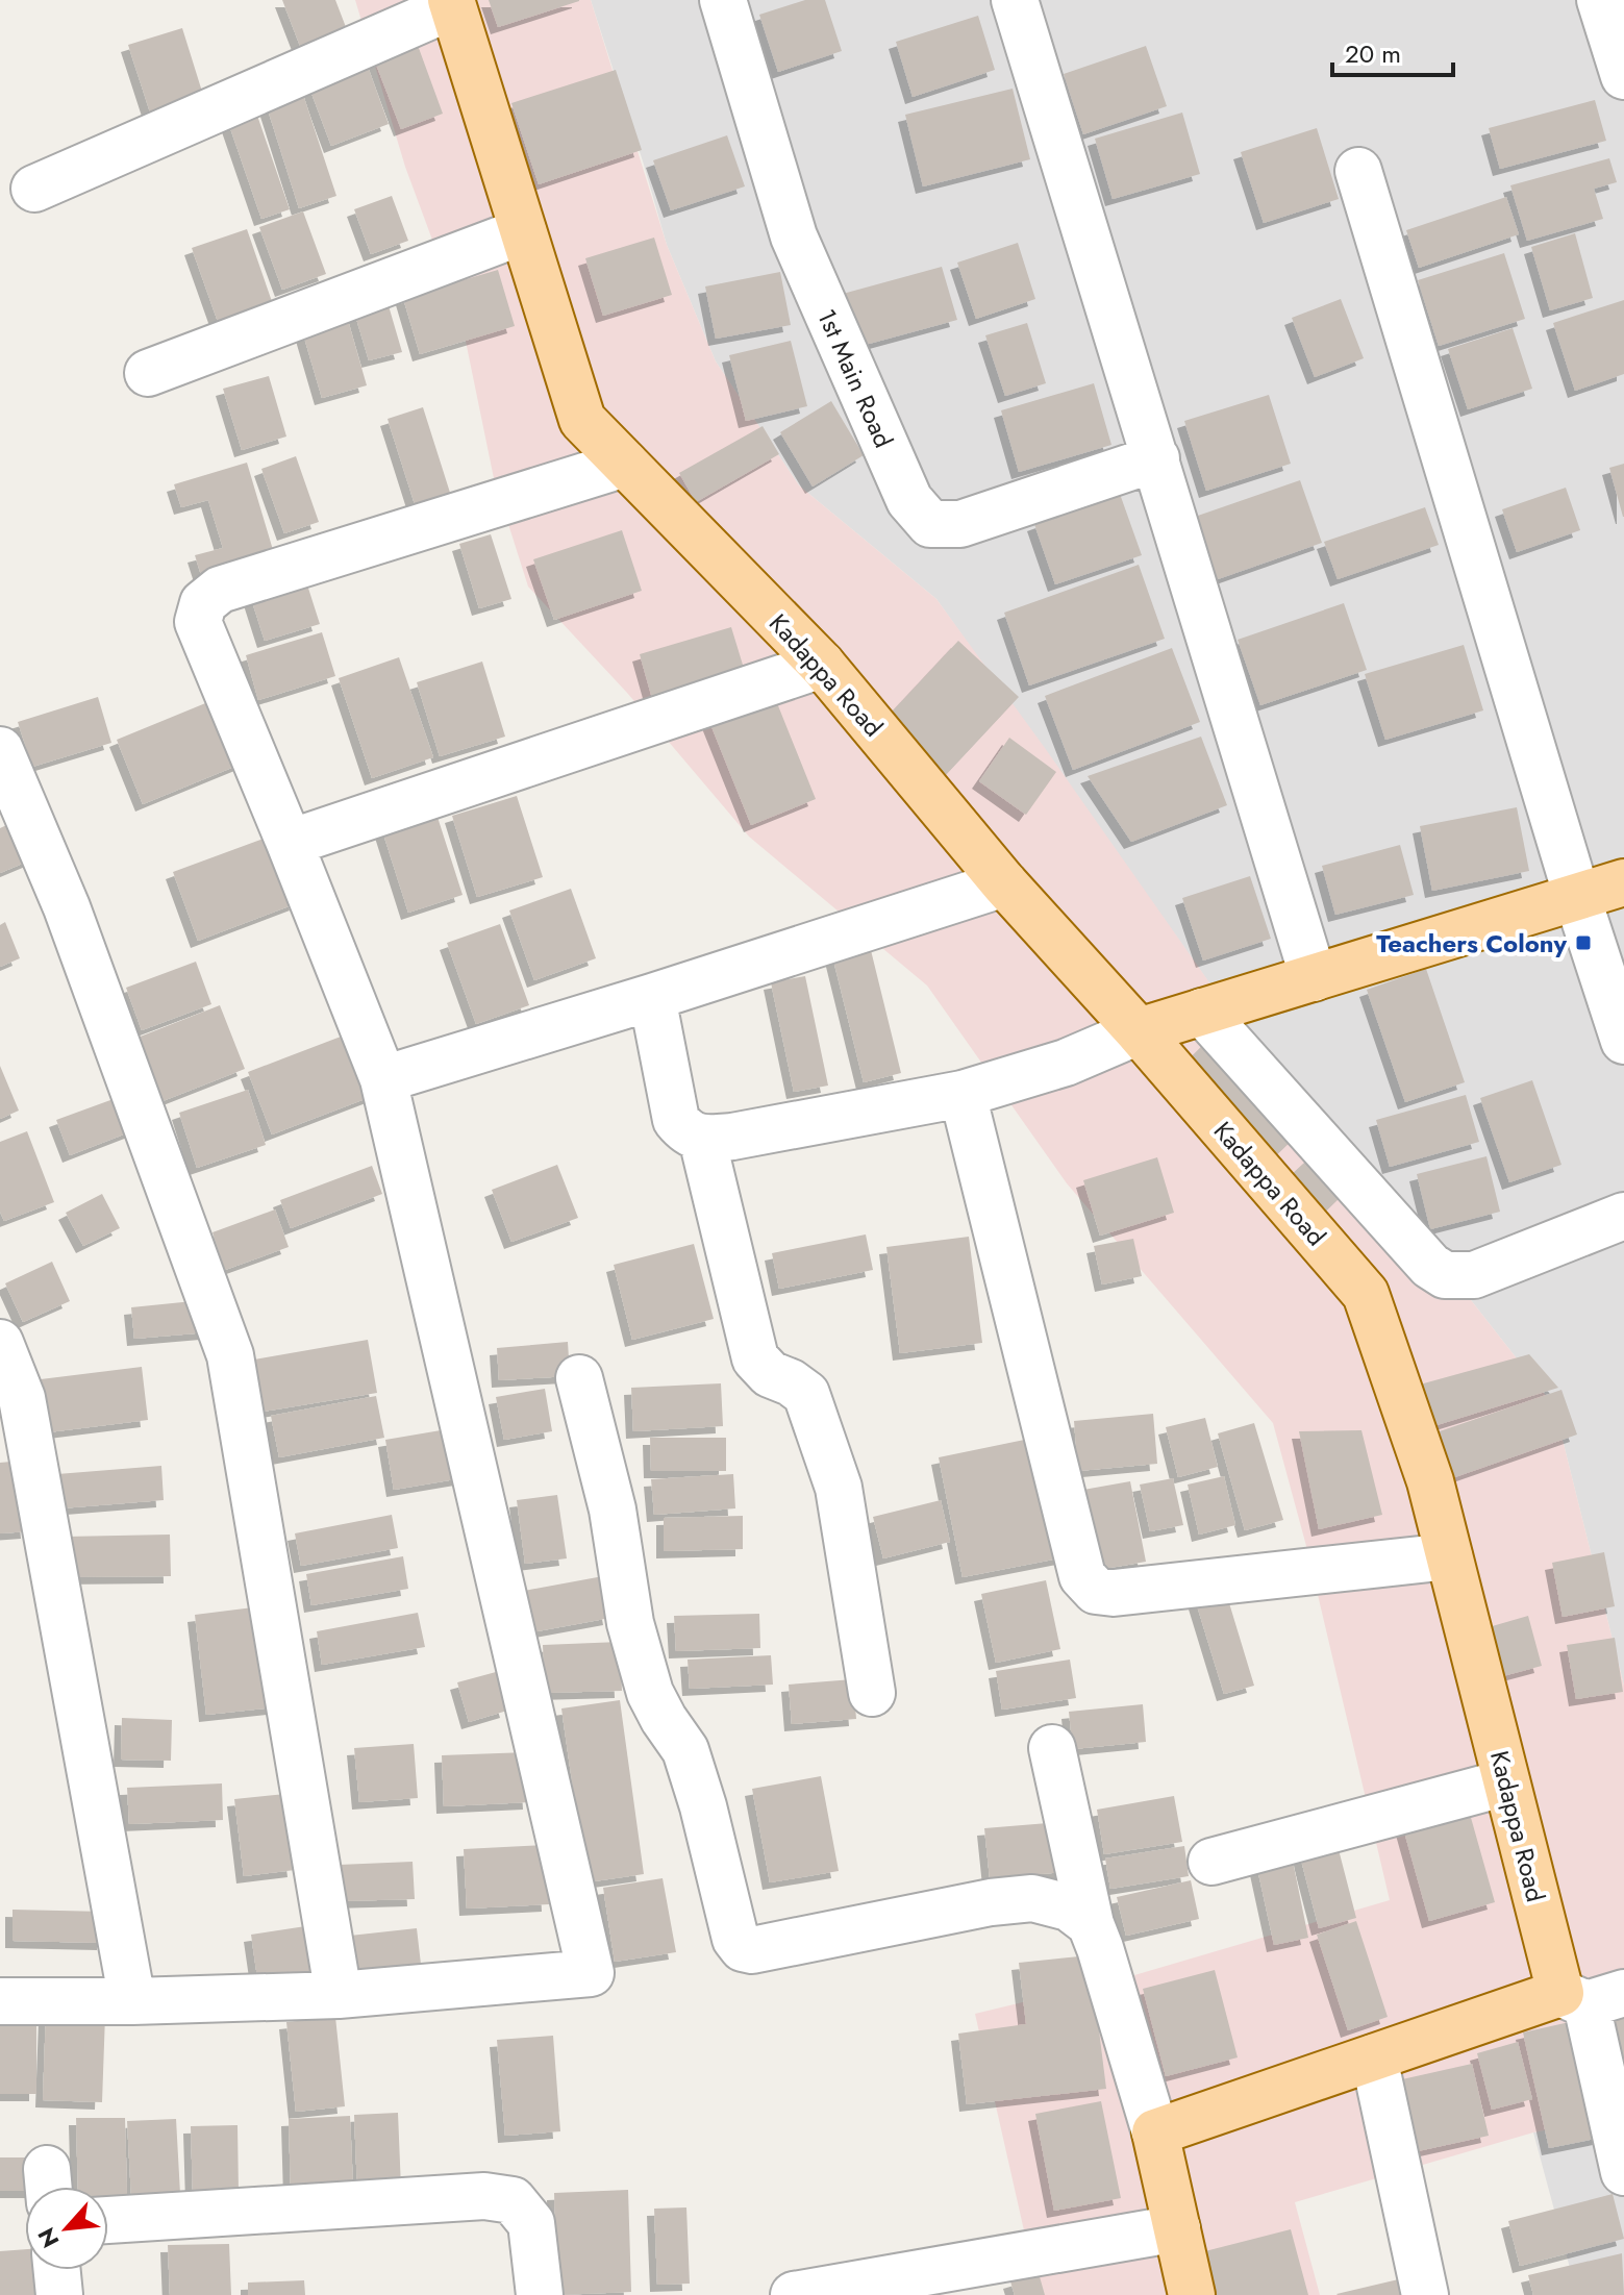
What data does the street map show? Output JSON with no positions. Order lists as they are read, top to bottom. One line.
{"streets":{"main road":["Kadappa Road"],"street":["1st Main Road"]},"places":{"transit":["Teachers Colony"]},"scale_bar":"20 m","north":"bottom left"}
